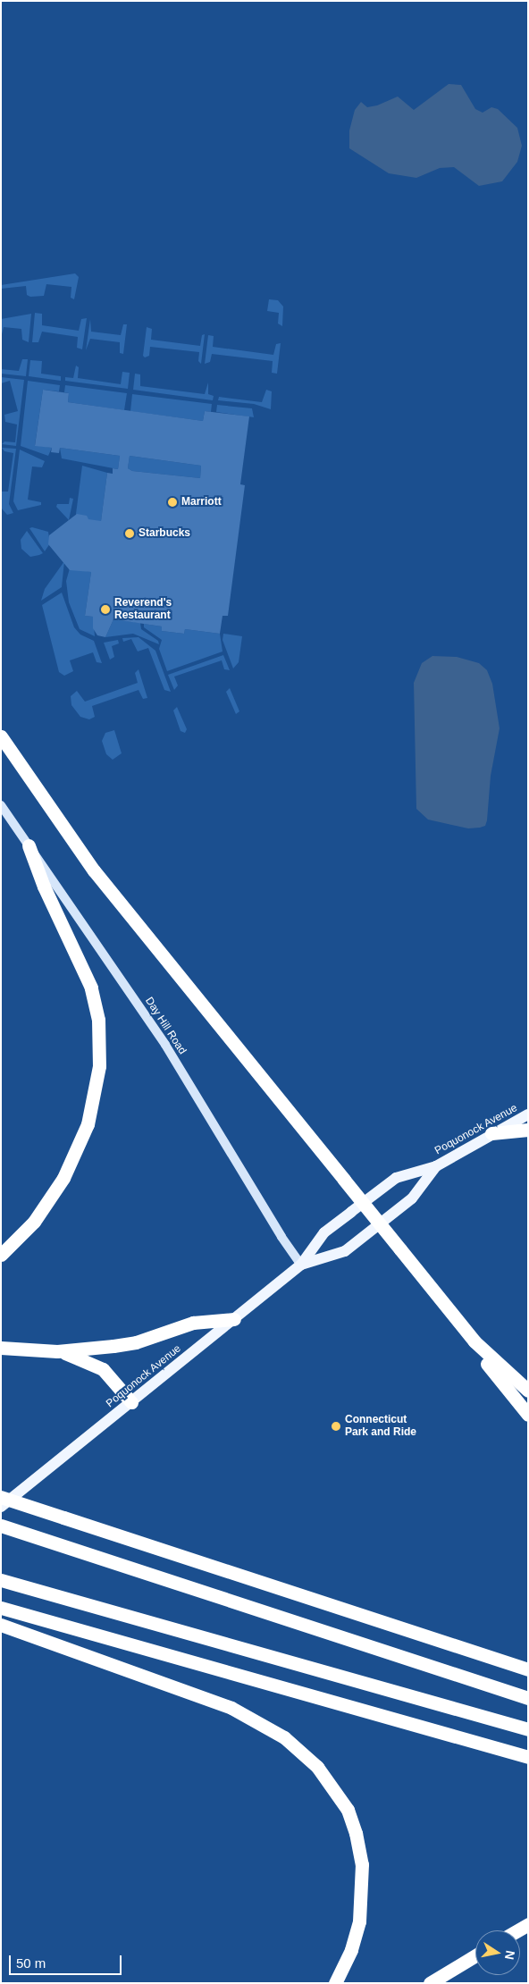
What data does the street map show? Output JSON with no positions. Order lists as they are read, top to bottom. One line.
{"streets":{"main road":["Day Hill Road","Poquonock Avenue"]},"crossings":[["Day Hill Road","Poquonock Avenue"]],"places":["Marriott","Starbucks","Reverend's Restaurant","Connecticut Park and Ride"],"scale_bar":"50 m","north":"right"}
